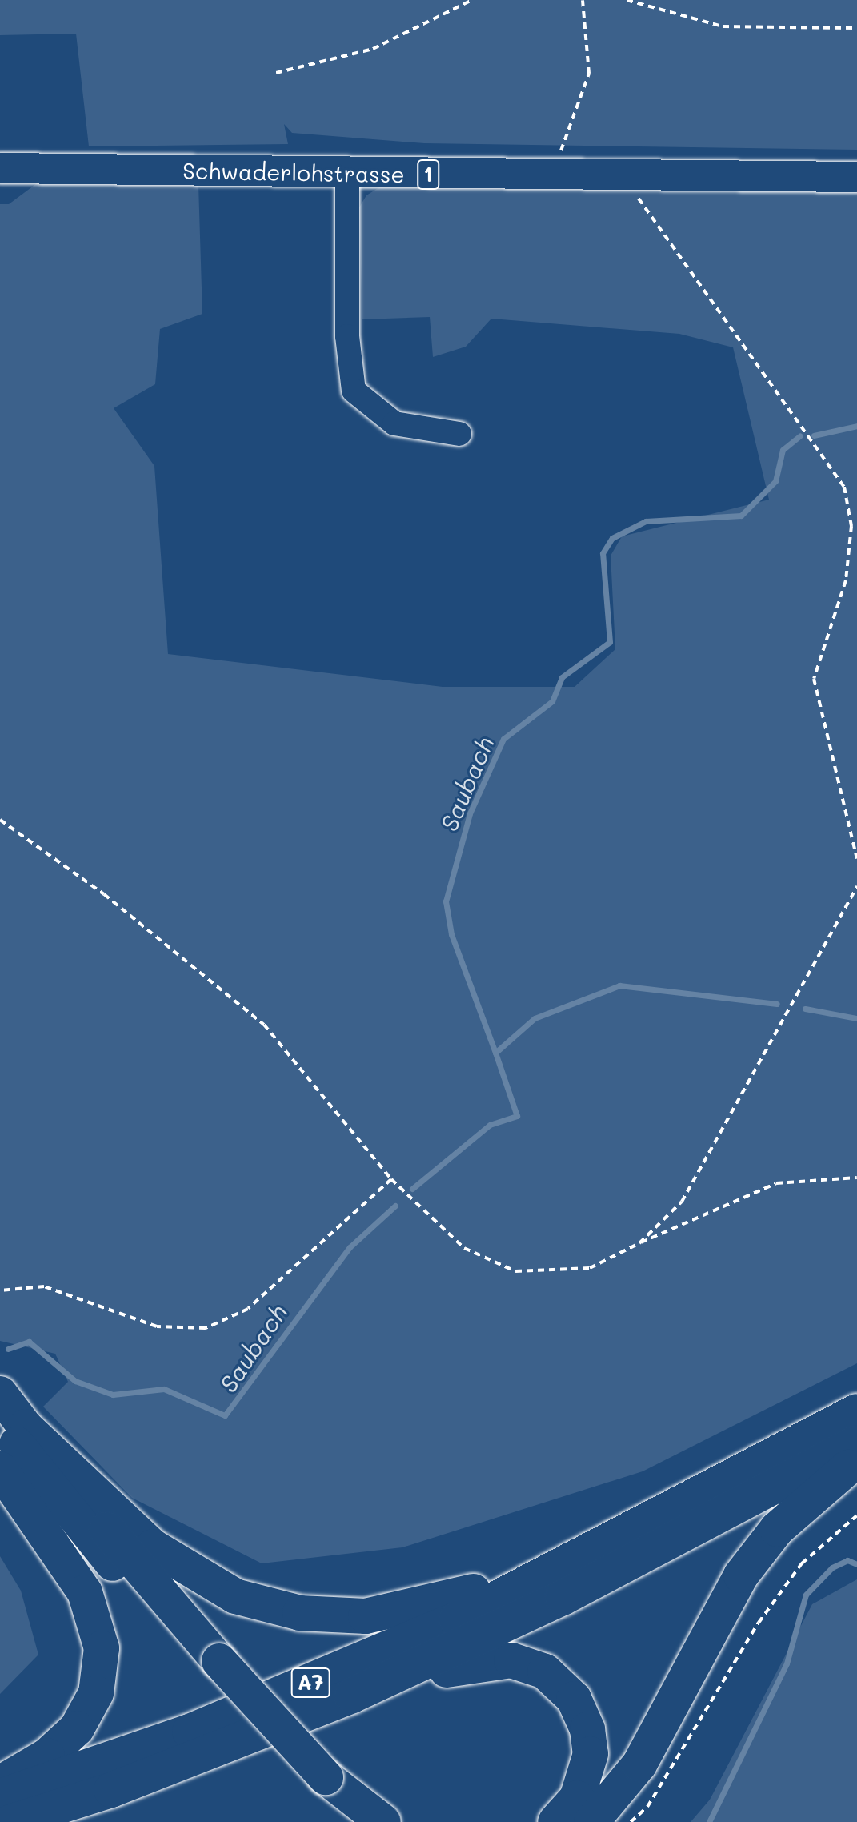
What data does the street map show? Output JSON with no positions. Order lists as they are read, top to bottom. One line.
{"streets":{"highway":["A7"],"main road":["Schwaderlohstrasse","1"]},"water":["Saubach"]}
